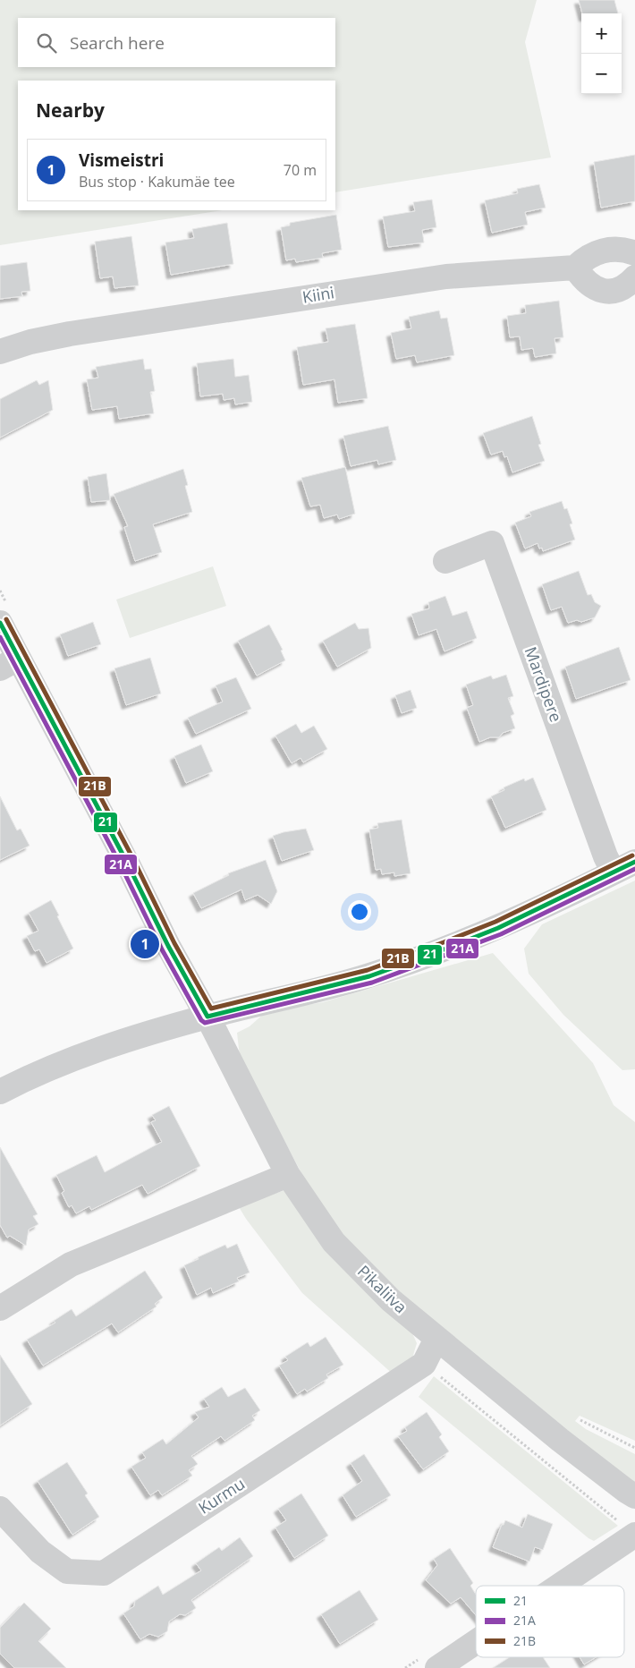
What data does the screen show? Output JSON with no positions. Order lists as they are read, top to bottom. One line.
{"streets":{"street":["Kiini","Mardipere","Pikaliiva","Kurmu"]},"lines":["transit line 21B","transit line 21","transit line 21A"],"legend":["21","21A","21B"],"page":{"map_buttons":["+","−"],"search":"Search here","heading":"Nearby","list":[{"mark":"1","name":"Vismeistri","note":"Bus stop · Kakumäe tee","value":"70 m"}],"pins":"1"}}
